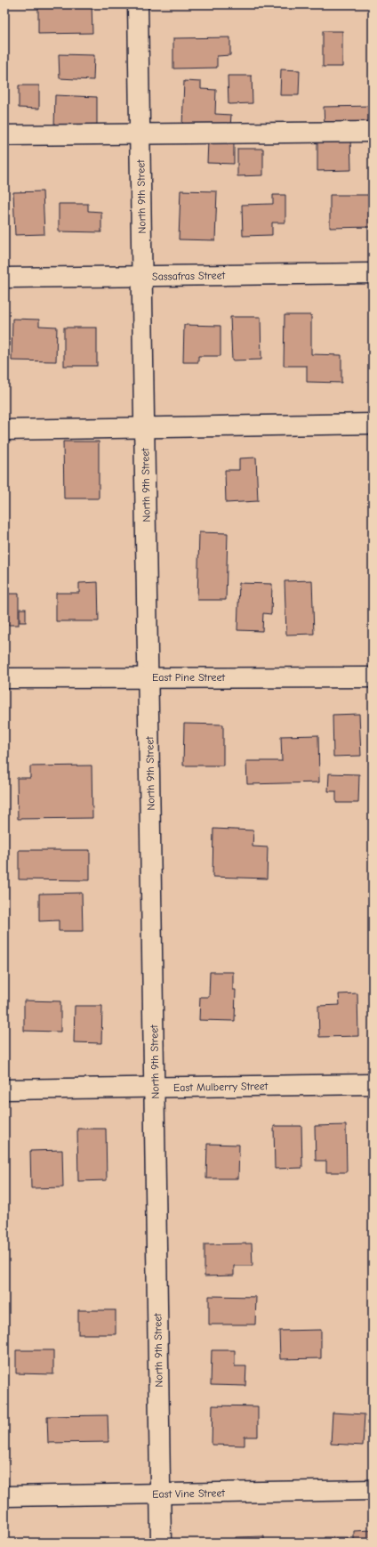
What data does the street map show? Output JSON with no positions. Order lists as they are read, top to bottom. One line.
{"streets":{"street":["North 9th Street","Sassafras Street","East Pine Street","East Mulberry Street","East Vine Street"]},"crossings":[["North 9th Street","Sassafras Street"],["North 9th Street","East Pine Street"],["North 9th Street","East Mulberry Street"],["North 9th Street","East Vine Street"]]}
